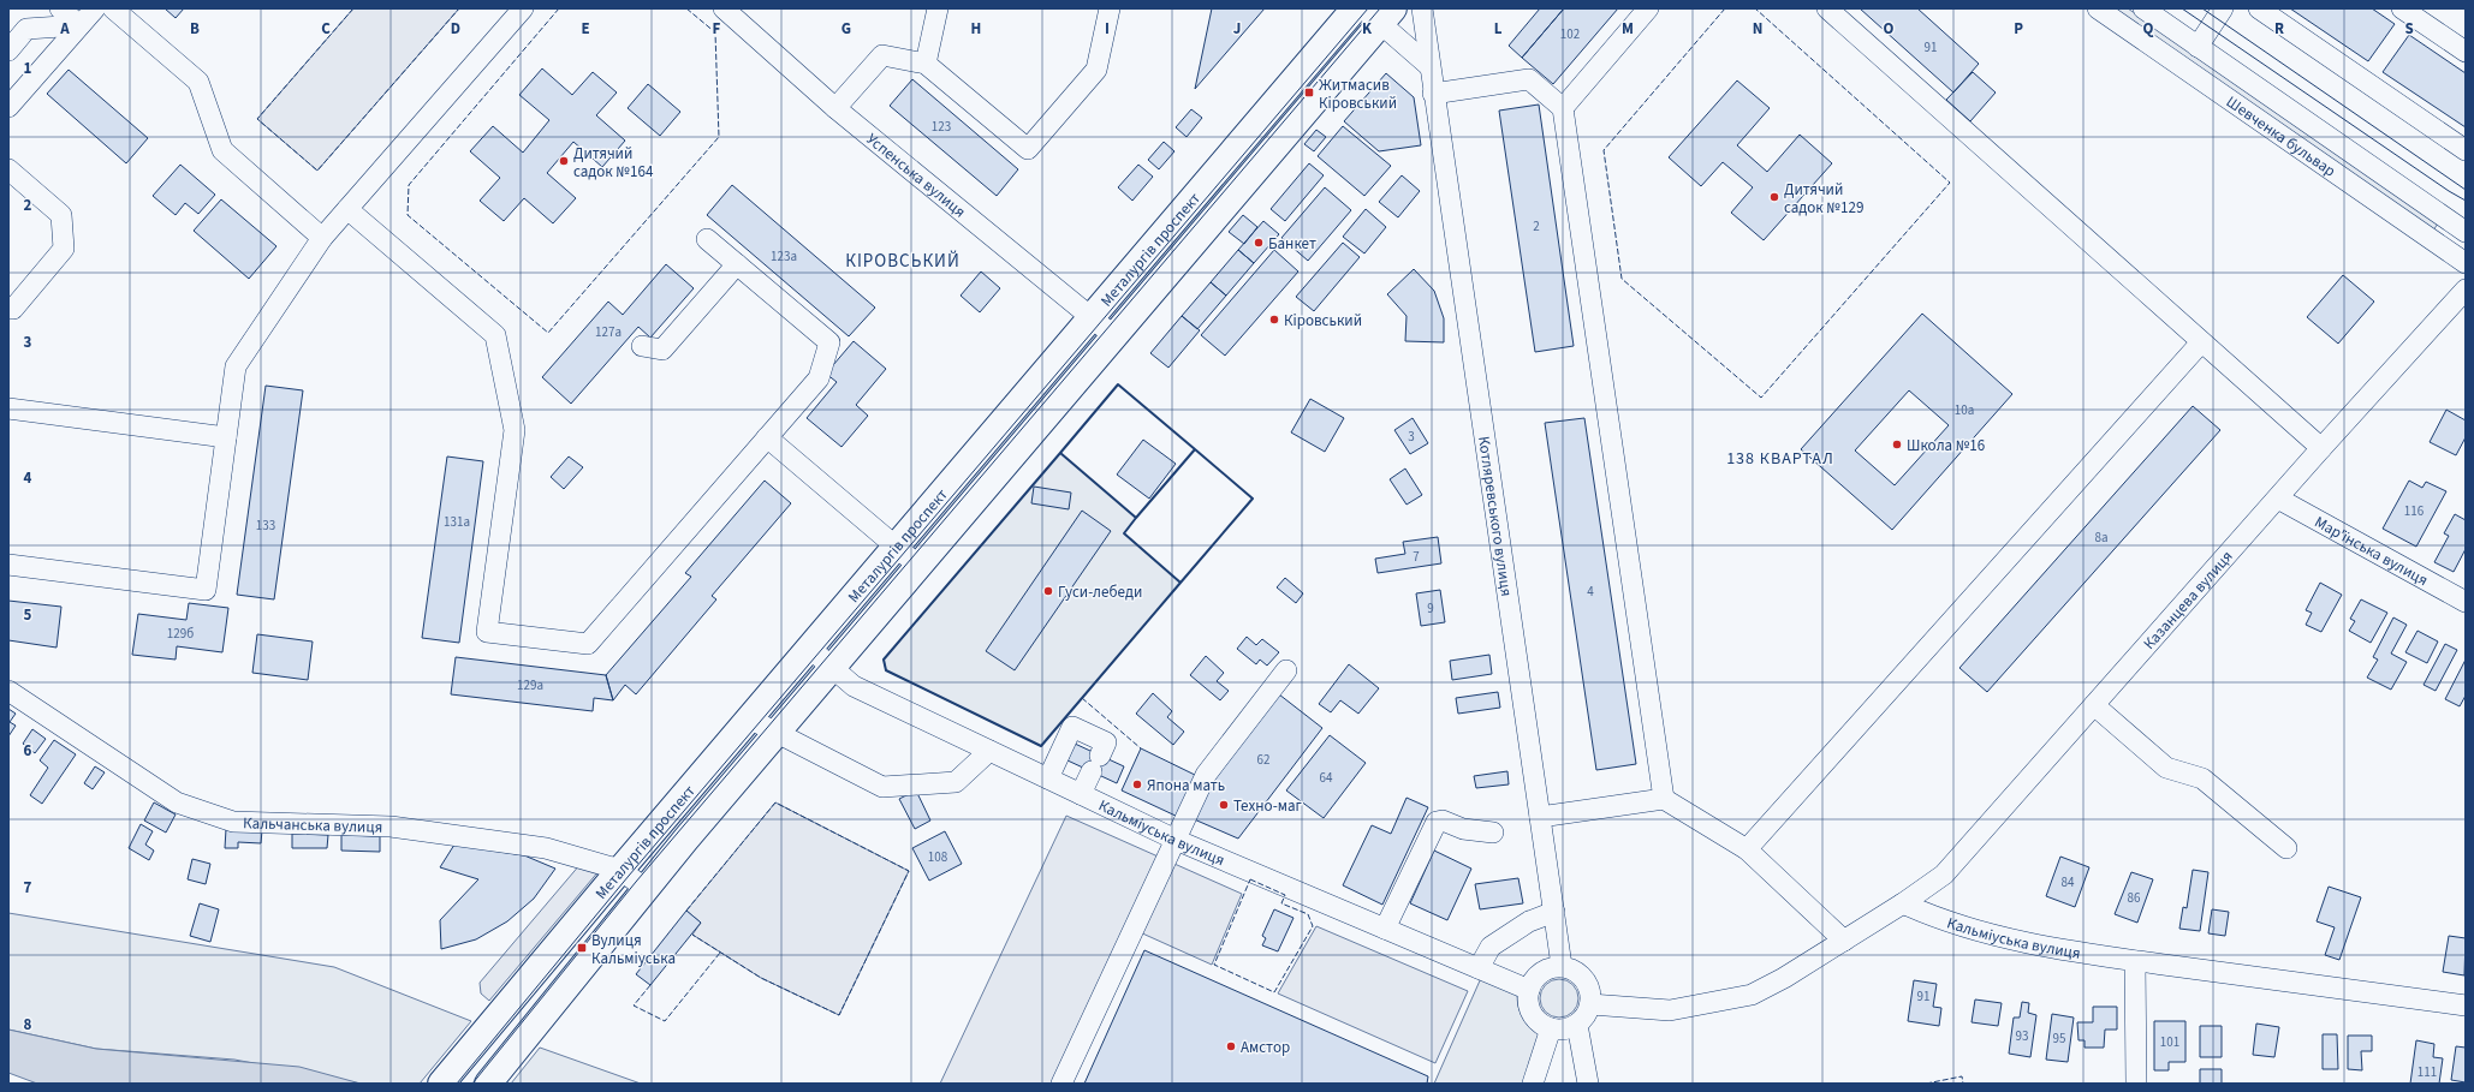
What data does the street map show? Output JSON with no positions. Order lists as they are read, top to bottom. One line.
{"streets":{"main road":["Металургів проспект"],"street":["Шевченка бульвар","Успенська вулиця","Котляревського вулиця","Мар'їнська вулиця","Казанцева вулиця","Кальчанська вулиця","Кальміуська вулиця"]},"crossings":[["Успенська вулиця","Металургів проспект"],["Металургів проспект","Кальчанська вулиця"],["Металургів проспект","Кальміуська вулиця"],["Котляревського вулиця","Кальміуська вулиця"],["Мар'їнська вулиця","Казанцева вулиця"],["Казанцева вулиця","Кальміуська вулиця"]],"districts":["КІРОВСЬКИЙ","138 КВАРТАЛ"],"places":{"transit":["Житмасив Кіровський","Вулиця Кальміуська"],"other":["Дитячий садок №164","Дитячий садок №129","Банкет","Кіровський","Школа №16","Гуси-лебеди","Япона мать","Техно-маг","Амстор"]},"house_numbers":["102","91","123","2","123а","127а","10а","3","116","131а","133","8а","7","4","9","129б","129а","62","64","108","84","86","91","93","95","101","111"],"grid":{"columns":["A","B","C","D","E","F","G","H","I","J","K","L","M","N","O","P","Q","R","S"],"rows":["1","2","3","4","5","6","7","8"]}}
